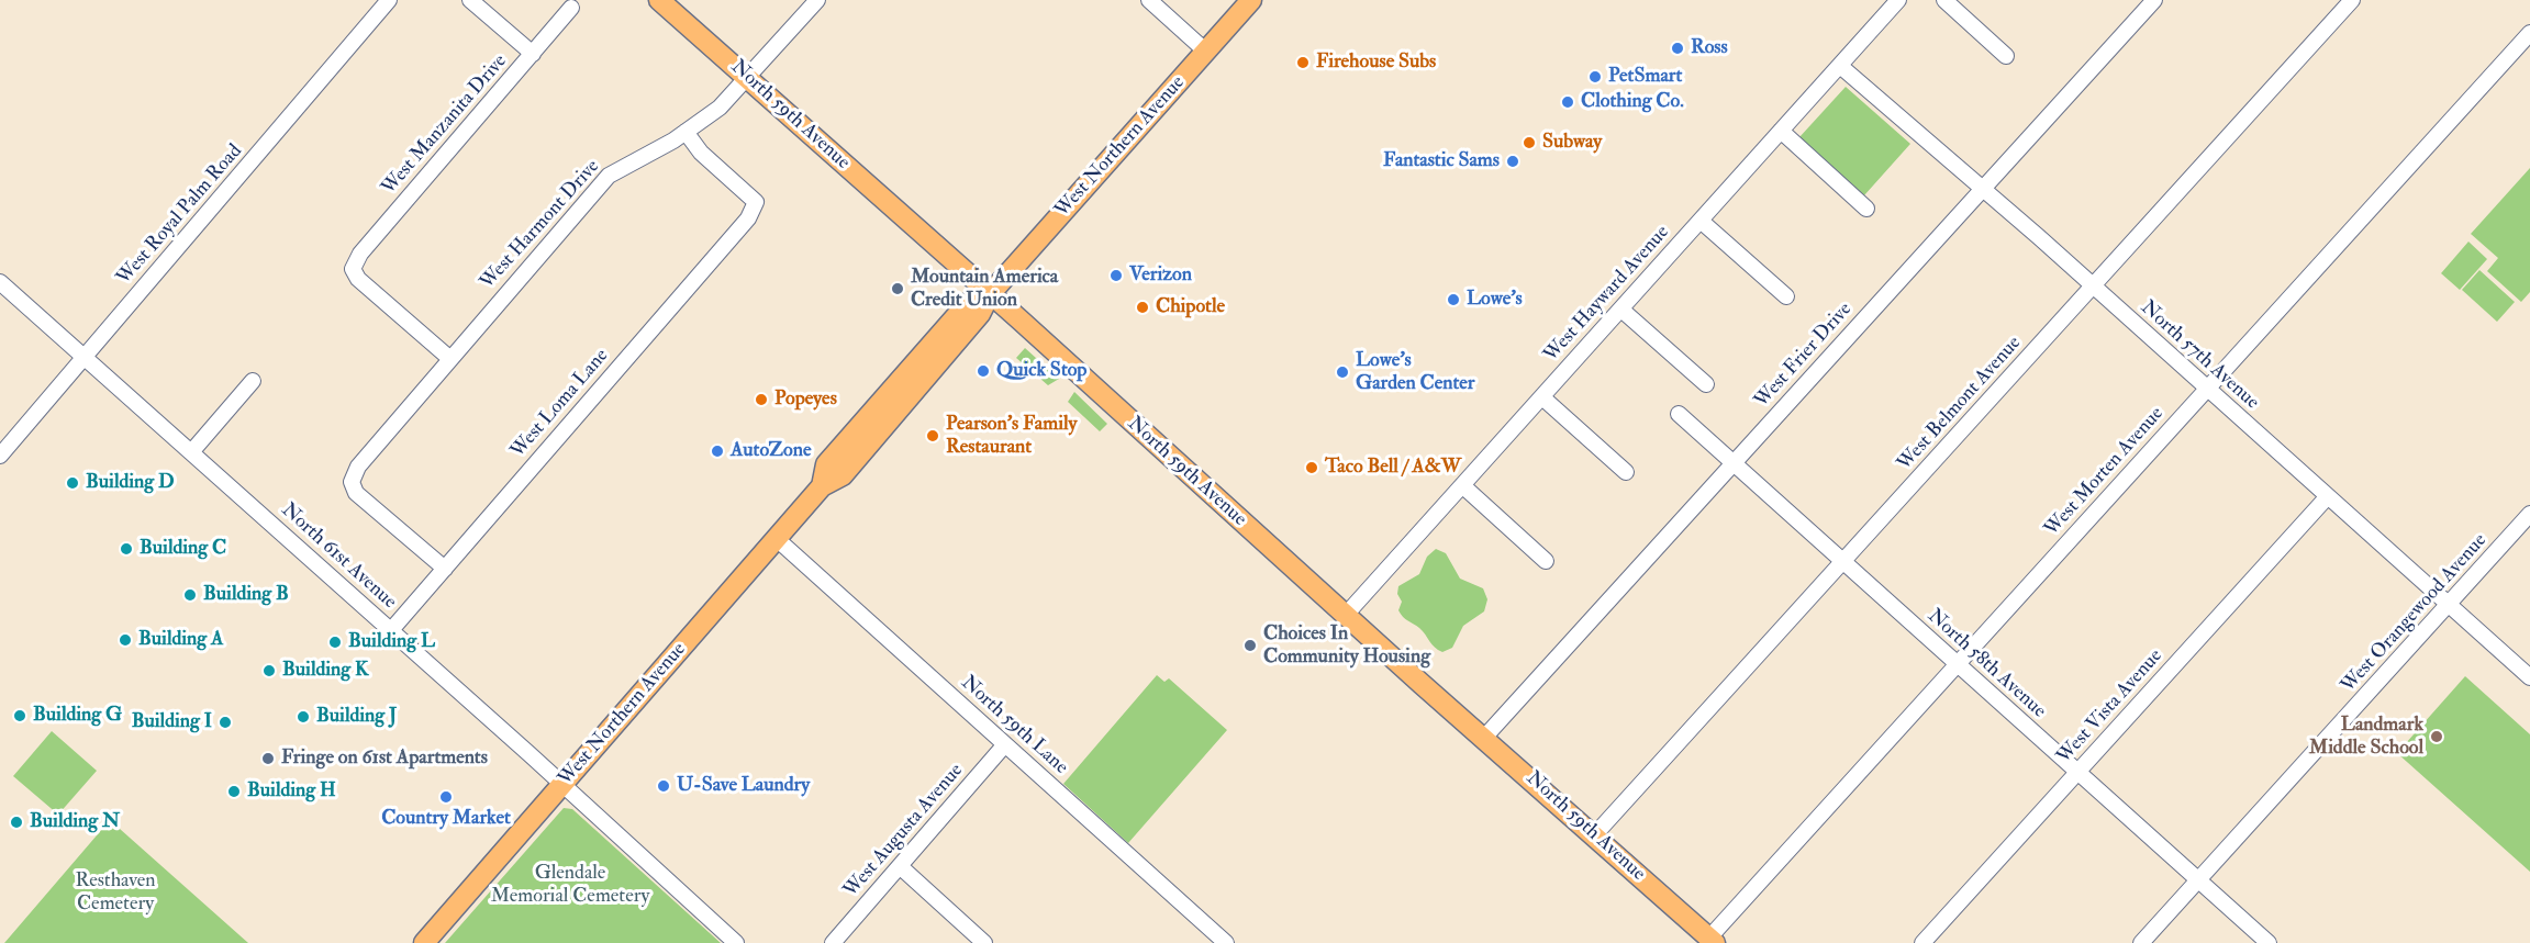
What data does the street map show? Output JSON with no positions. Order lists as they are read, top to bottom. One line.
{"streets":{"main road":["North 59th Avenue","West Northern Avenue"],"street":["West Manzanita Drive","West Royal Palm Road","West Harmont Drive","West Hayward Avenue","West Frier Drive","North 57th Avenue","West Loma Lane","West Belmont Avenue","West Morten Avenue","North 61st Avenue","West Orangewood Avenue","North 58th Avenue","West Vista Avenue","North 59th Lane","West Augusta Avenue"]},"crossings":[["North 59th Avenue","West Northern Avenue"],["North 59th Avenue","West Harmont Drive"],["North 59th Avenue","West Hayward Avenue"],["North 59th Avenue","West Frier Drive"],["North 59th Avenue","West Belmont Avenue"],["North 59th Avenue","West Morten Avenue"],["West Manzanita Drive","West Harmont Drive"],["West Northern Avenue","North 61st Avenue"],["West Northern Avenue","North 59th Lane"],["West Royal Palm Road","North 61st Avenue"],["West Harmont Drive","West Loma Lane"],["West Hayward Avenue","North 57th Avenue"],["West Frier Drive","North 57th Avenue"],["West Frier Drive","North 58th Avenue"],["North 57th Avenue","West Belmont Avenue"],["North 57th Avenue","West Morten Avenue"],["North 57th Avenue","West Orangewood Avenue"],["North 57th Avenue","West Vista Avenue"],["West Loma Lane","North 61st Avenue"],["West Belmont Avenue","North 58th Avenue"],["West Morten Avenue","North 58th Avenue"],["West Orangewood Avenue","North 58th Avenue"],["North 58th Avenue","West Vista Avenue"],["North 59th Lane","West Augusta Avenue"]],"parks":["Glendale Memorial Cemetery","Resthaven Cemetery"],"places":["Ross","Firehouse Subs","PetSmart","Clothing Co.","Subway","Fantastic Sams","Verizon","Mountain America Credit Union","Lowe's","Chipotle","Quick Stop","Lowe's Garden Center","Popeyes","Pearson's Family Restaurant","AutoZone","Taco Bell / A&W","Building D","Building C","Building B","Building A","Building L","Choices In Community Housing","Building K","Building G","Building J","Building I","Landmark Middle School","Fringe on 61st Apartments","U-Save Laundry","Building H","Country Market","Building N"]}
